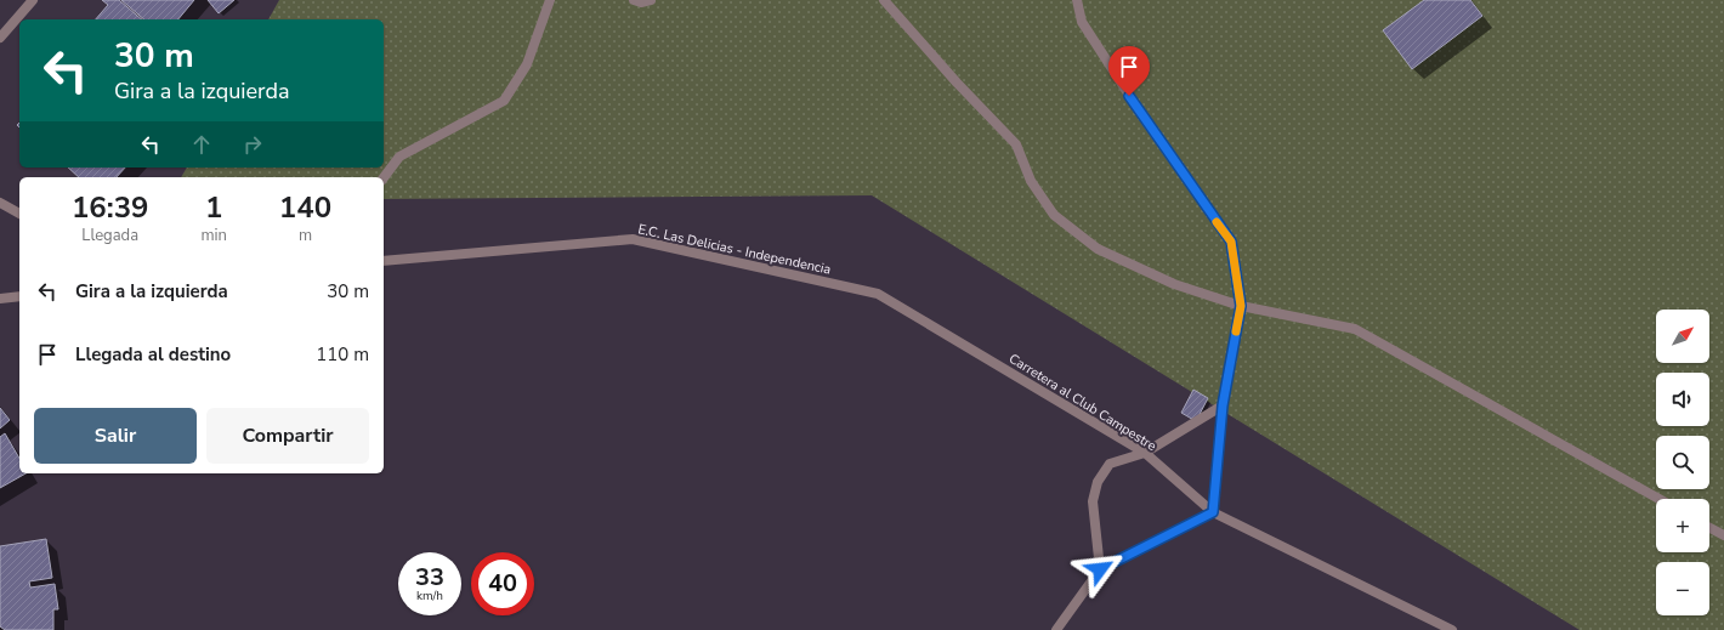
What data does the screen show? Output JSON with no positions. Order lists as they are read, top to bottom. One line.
{"streets":{"street":["E.C. Las Delicias - Independencia","Carretera al Club Campestre"]},"crossings":[["E.C. Las Delicias - Independencia","Carretera al Club Campestre"]],"north":"top right","page":{"turn":["30 m","Gira a la izquierda"],"eta":["16:39","Llegada","1","min","140","m"],"list":[{"name":"Gira a la izquierda","value":"30 m"},{"name":"Llegada al destino","value":"110 m"}],"map_buttons":["+","−"],"buttons":["Salir","Compartir"],"speed":"33 km/h","limit":"40"}}
